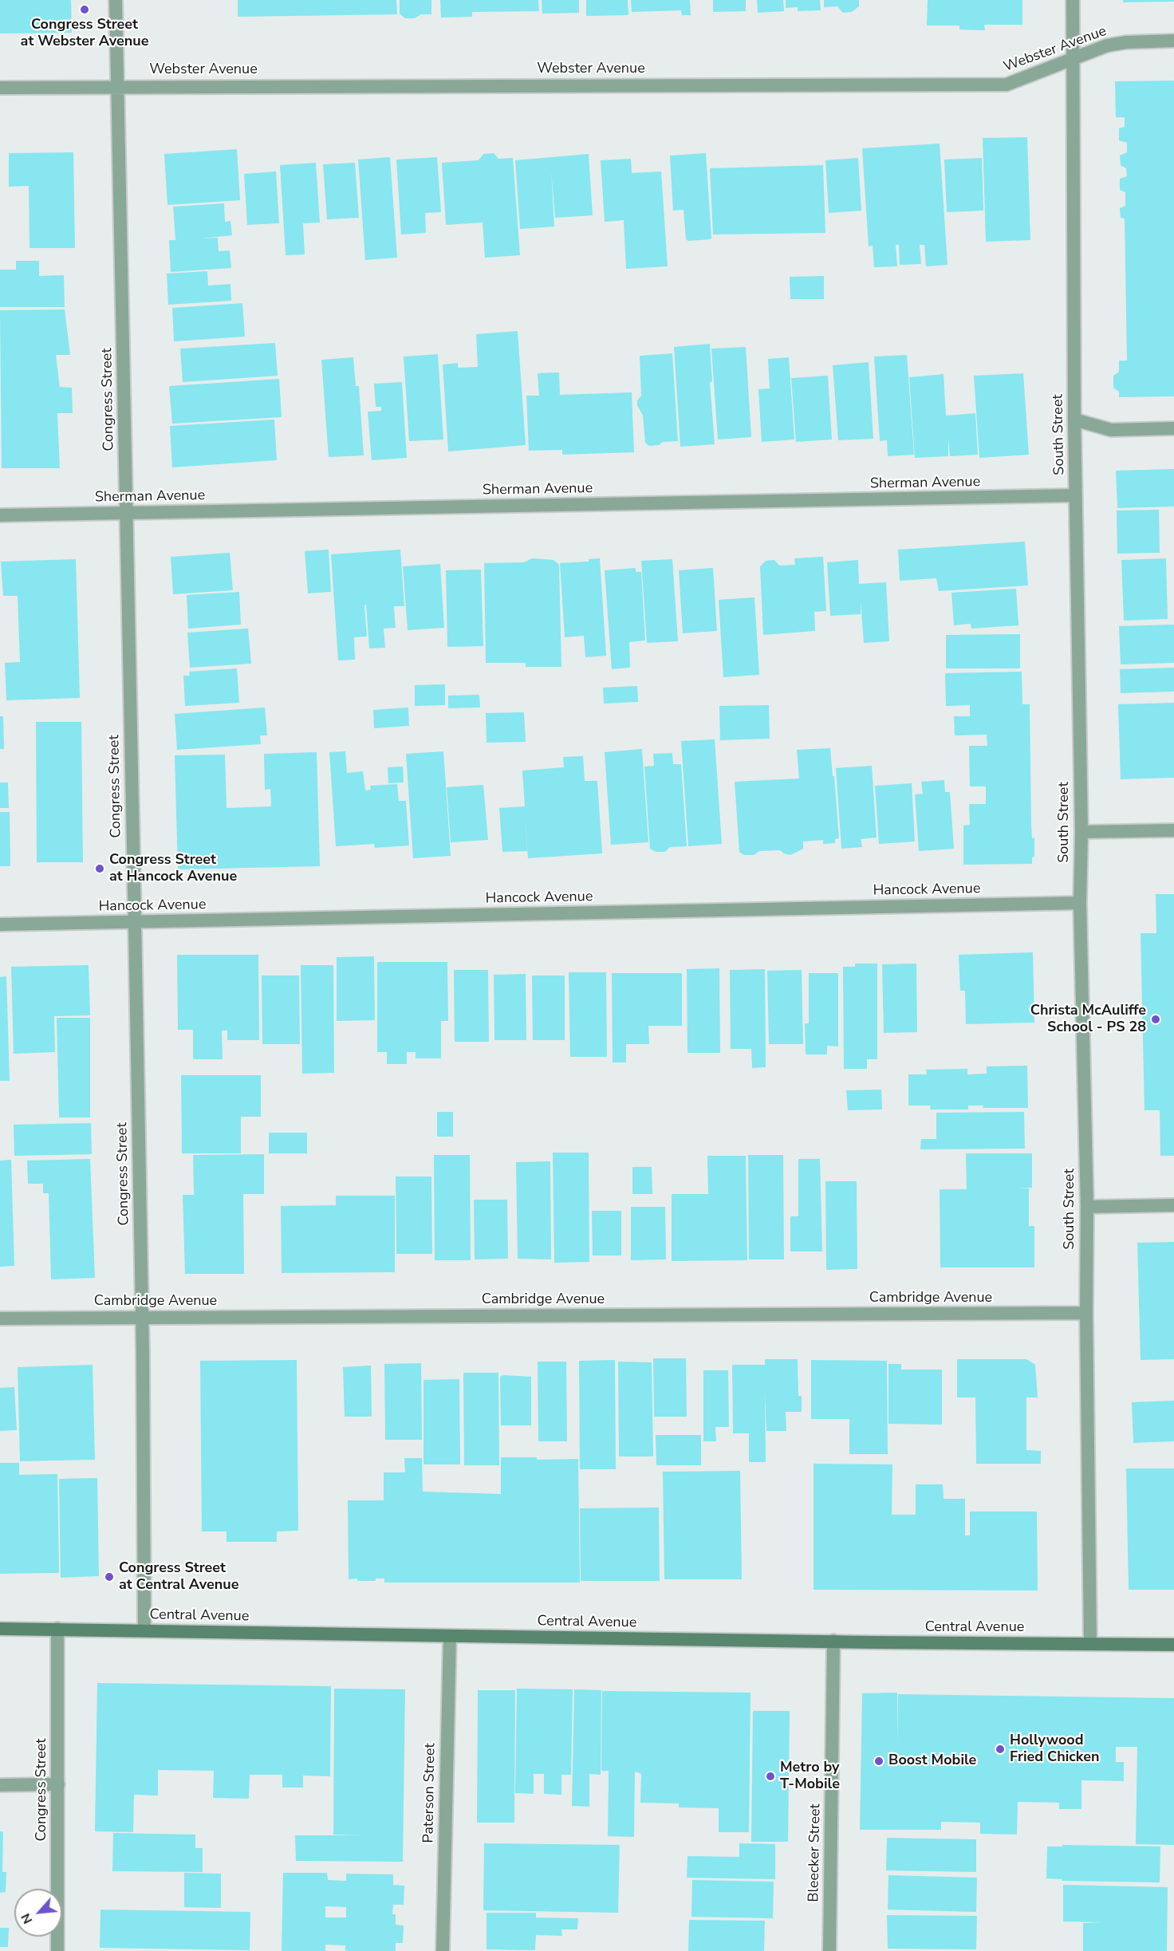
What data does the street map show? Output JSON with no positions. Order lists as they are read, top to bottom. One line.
{"streets":{"main road":["Central Avenue"],"street":["Webster Avenue","Congress Street","South Street","Sherman Avenue","Hancock Avenue","Cambridge Avenue","Paterson Street","Bleecker Street"]},"crossings":[["Webster Avenue","Congress Street"],["Webster Avenue","South Street"],["Congress Street","Sherman Avenue"],["Congress Street","Hancock Avenue"],["Congress Street","Cambridge Avenue"],["Congress Street","Central Avenue"],["South Street","Sherman Avenue"],["South Street","Hancock Avenue"],["South Street","Cambridge Avenue"],["South Street","Central Avenue"],["Central Avenue","Paterson Street"],["Central Avenue","Bleecker Street"]],"places":["Congress Street at Webster Avenue","Congress Street at Hancock Avenue","Christa McAuliffe School - PS 28","Congress Street at Central Avenue","Hollywood Fried Chicken","Boost Mobile","Metro by T-Mobile"],"north":"bottom left"}
